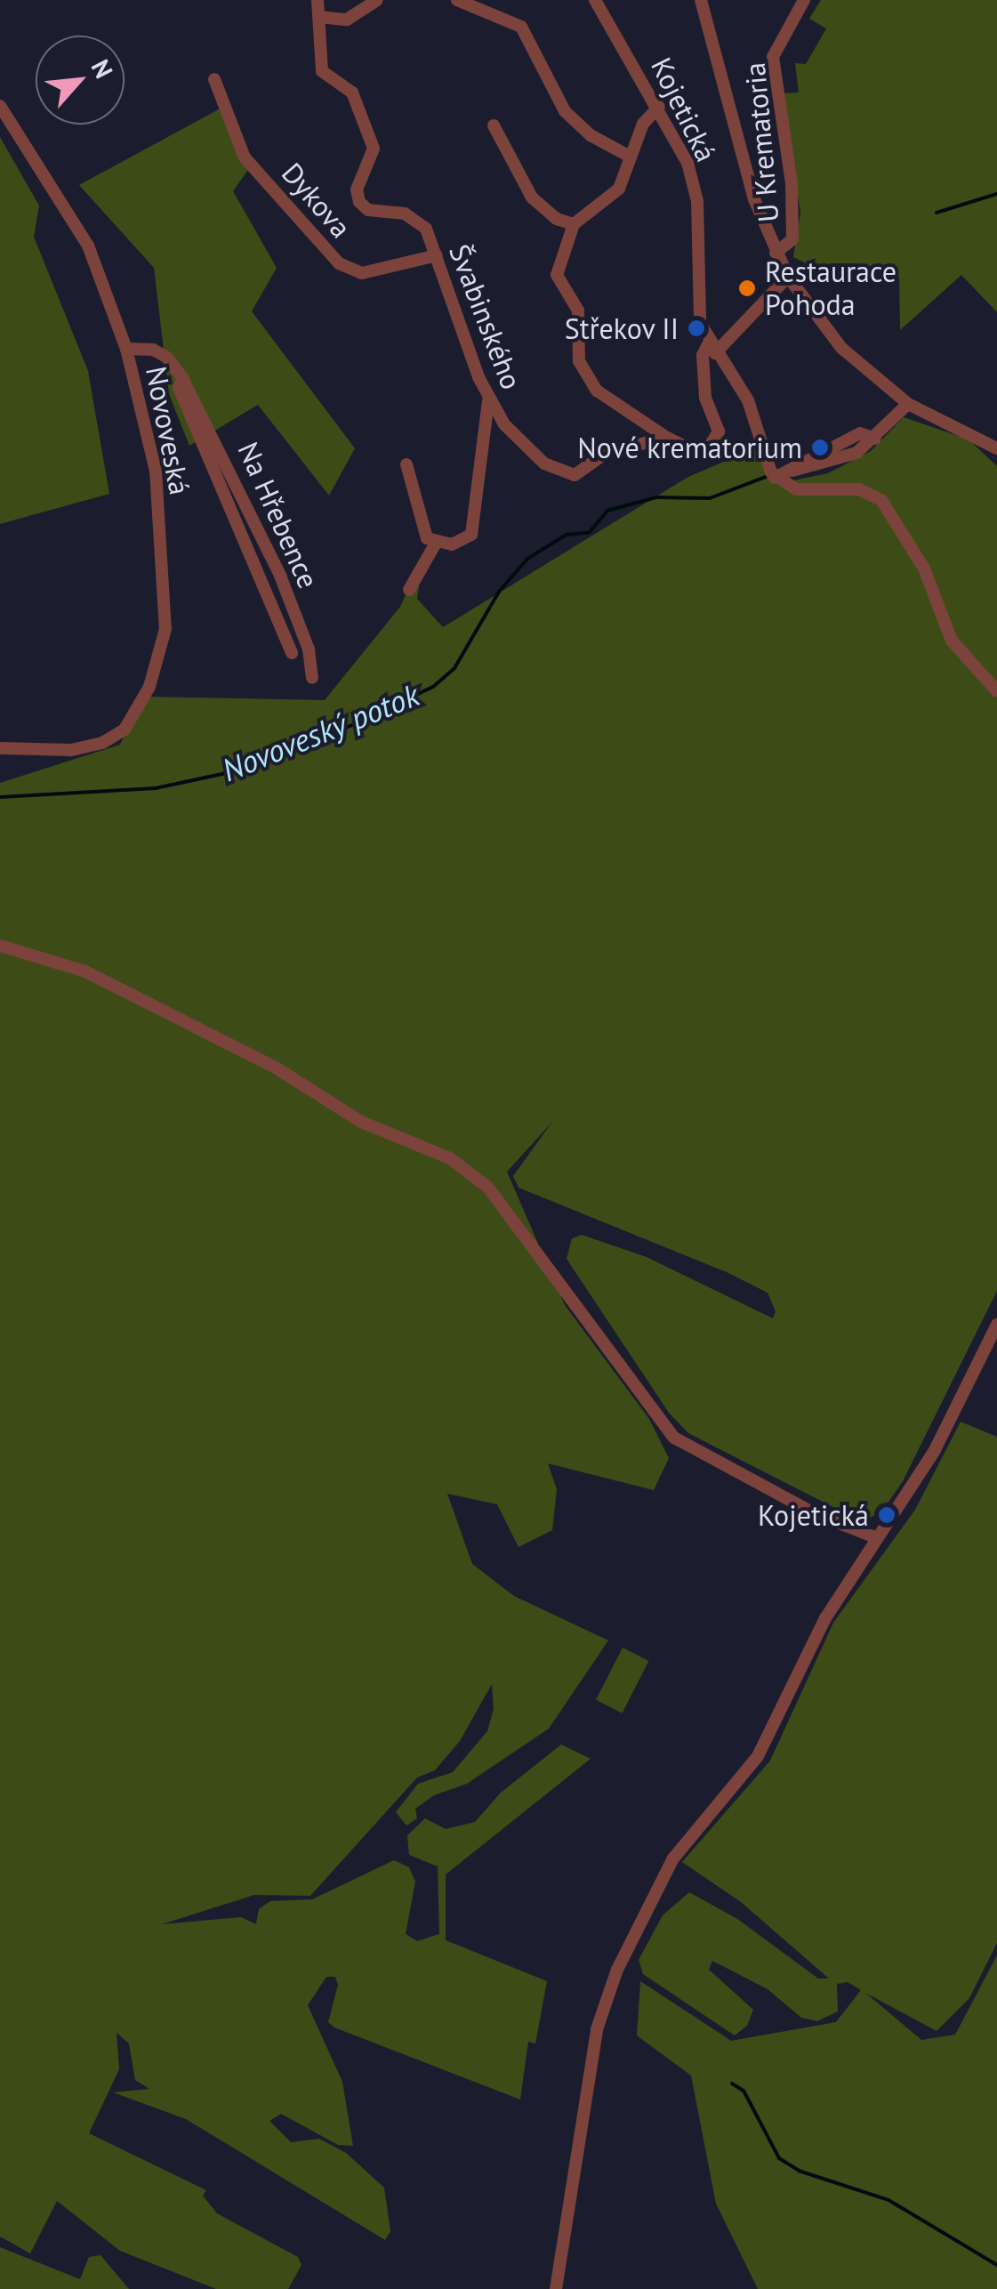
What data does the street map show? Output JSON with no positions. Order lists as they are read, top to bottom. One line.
{"streets":{"street":["Kojetická","U Krematoria","Dykova","Švabinského","Novoveská","Na Hřebence"]},"crossings":[["Kojetická","Švabinského"],["Dykova","Švabinského"],["Novoveská","Na Hřebence"]],"water":["Novoveský potok"],"places":["Restaurace Pohoda","Střekov II","Nové krematorium","Kojetická"],"north":"top right"}
